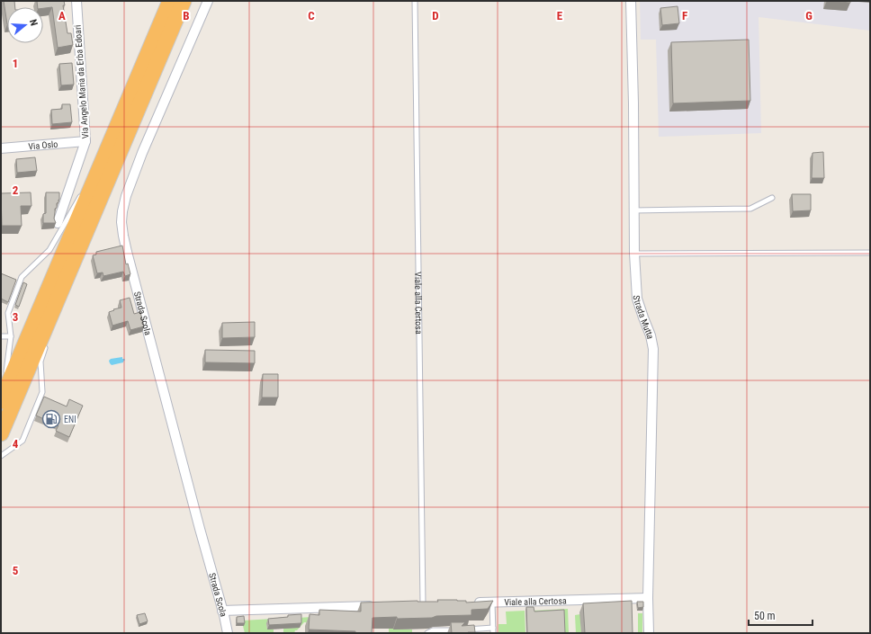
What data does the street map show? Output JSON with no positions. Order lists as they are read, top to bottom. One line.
{"streets":{"street":["Via Angelo Maria da Erba Edoari","Via Oslo","Viale alla Certosa","Strada Scola","Strada Mutta"]},"crossings":[["Via Angelo Maria da Erba Edoari","Via Oslo"],["Viale alla Certosa","Strada Mutta"]],"places":{"fuel station":["ENI"]},"scale_bar":"50 m","north":"right","grid":{"columns":["A","B","C","D","E","F","G"],"rows":["1","2","3","4","5"]}}
